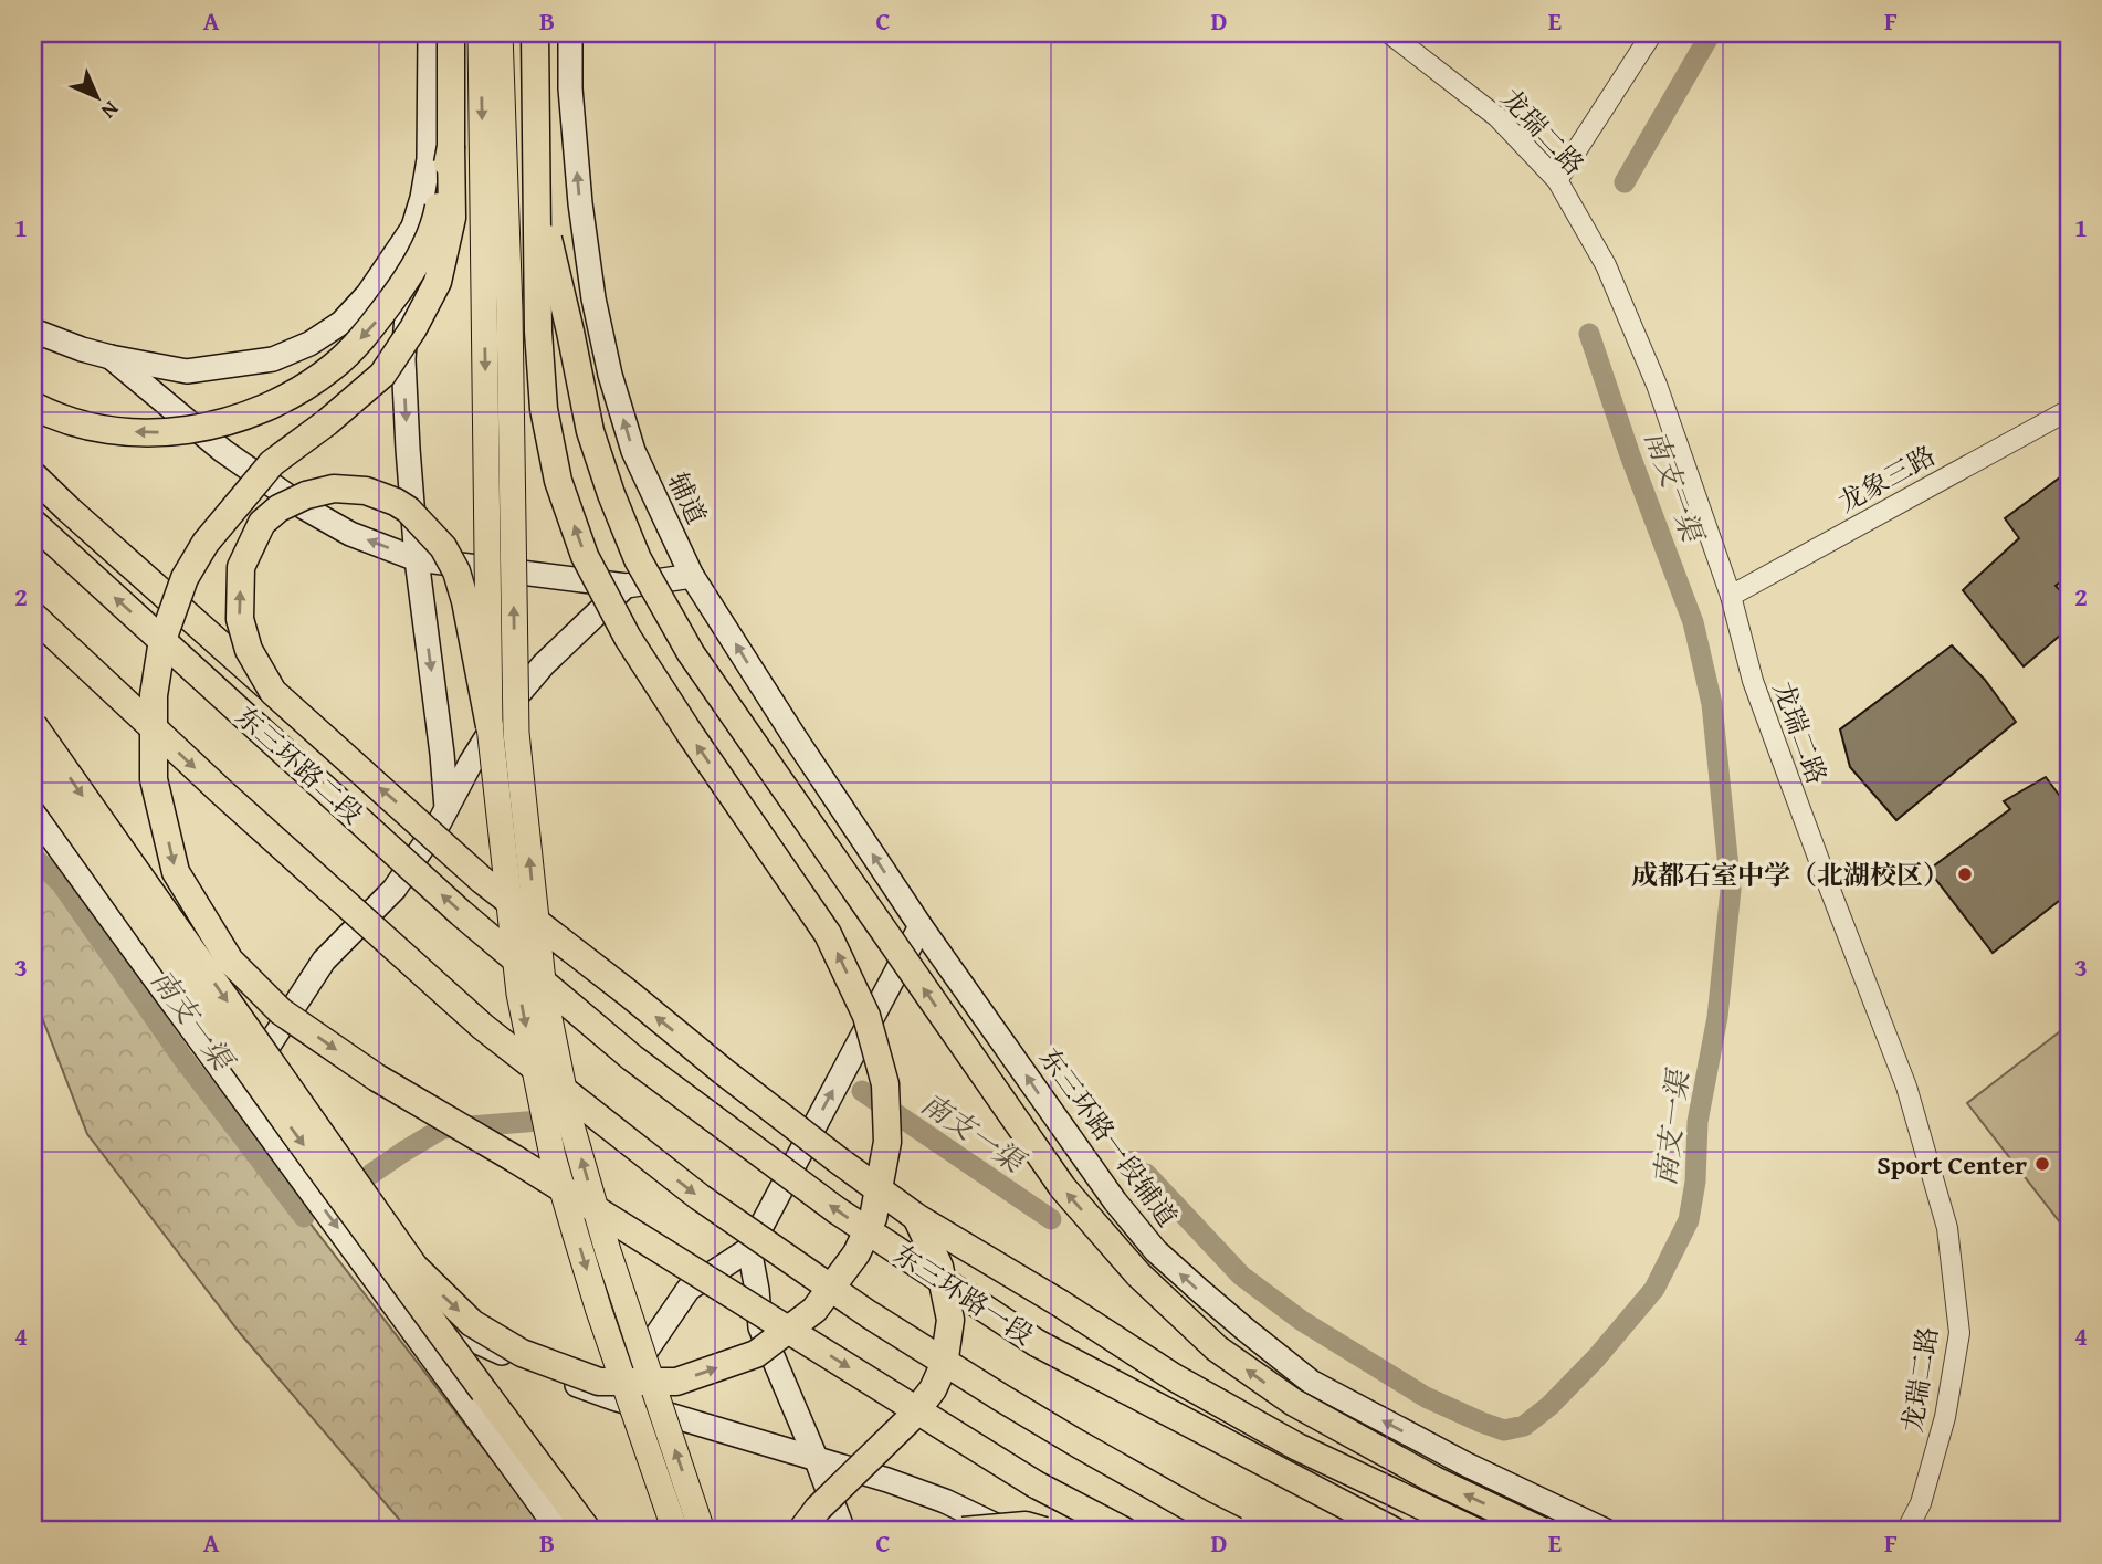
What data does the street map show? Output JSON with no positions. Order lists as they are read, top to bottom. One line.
{"streets":{"highway":["东三环路二段","东三环路一段"],"main road":["辅道","东三环路一段辅道"],"street":["龙瑞二路","龙象三路"]},"crossings":[["龙瑞二路","龙象三路"],["辅道","东三环路一段辅道"],["东三环路二段","东三环路一段"]],"one_way":["东三环路一段辅道"],"water":["南支一渠"],"places":["成都石室中学（北湖校区）","Sport Center"],"north":"bottom right","grid":{"columns":["A","B","C","D","E","F"],"rows":["1","2","3","4"]}}
